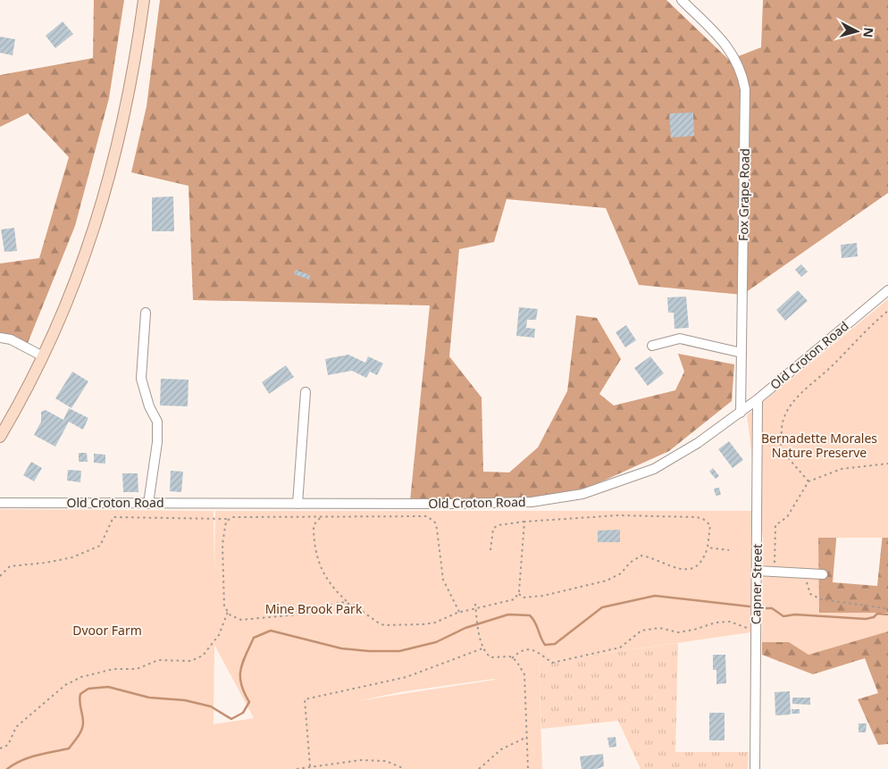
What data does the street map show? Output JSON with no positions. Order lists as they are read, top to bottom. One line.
{"streets":{"street":["Fox Grape Road","Old Croton Road","Capner Street"]},"crossings":[["Fox Grape Road","Old Croton Road"],["Old Croton Road","Capner Street"]],"parks":["Bernadette Morales Nature Preserve","Mine Brook Park","Dvoor Farm"],"north":"right"}
